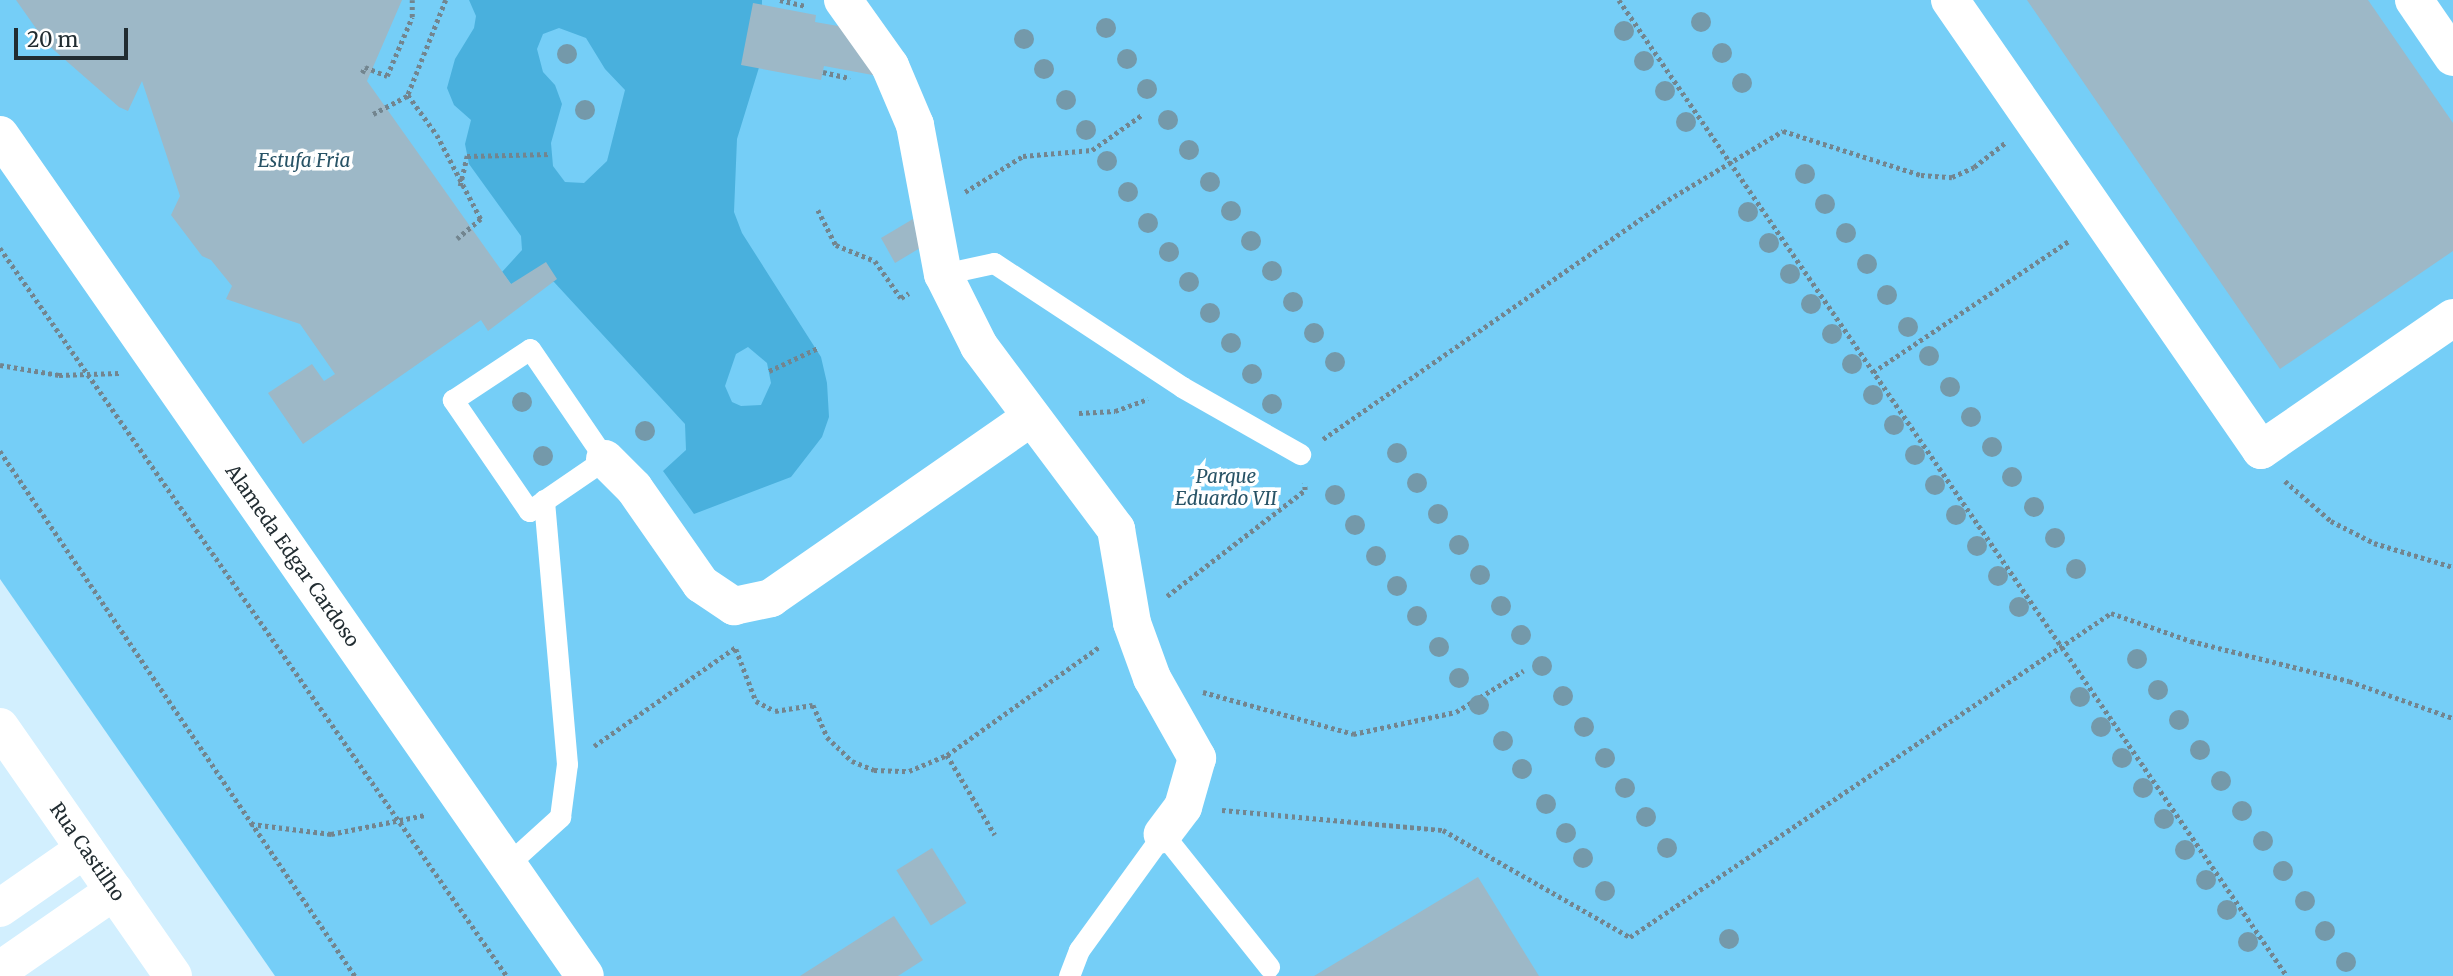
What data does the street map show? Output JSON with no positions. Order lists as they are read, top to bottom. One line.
{"streets":{"street":["Alameda Edgar Cardoso","Rua Castilho"]},"parks":["Estufa Fria","Parque Eduardo VII"],"scale_bar":"20 m"}
